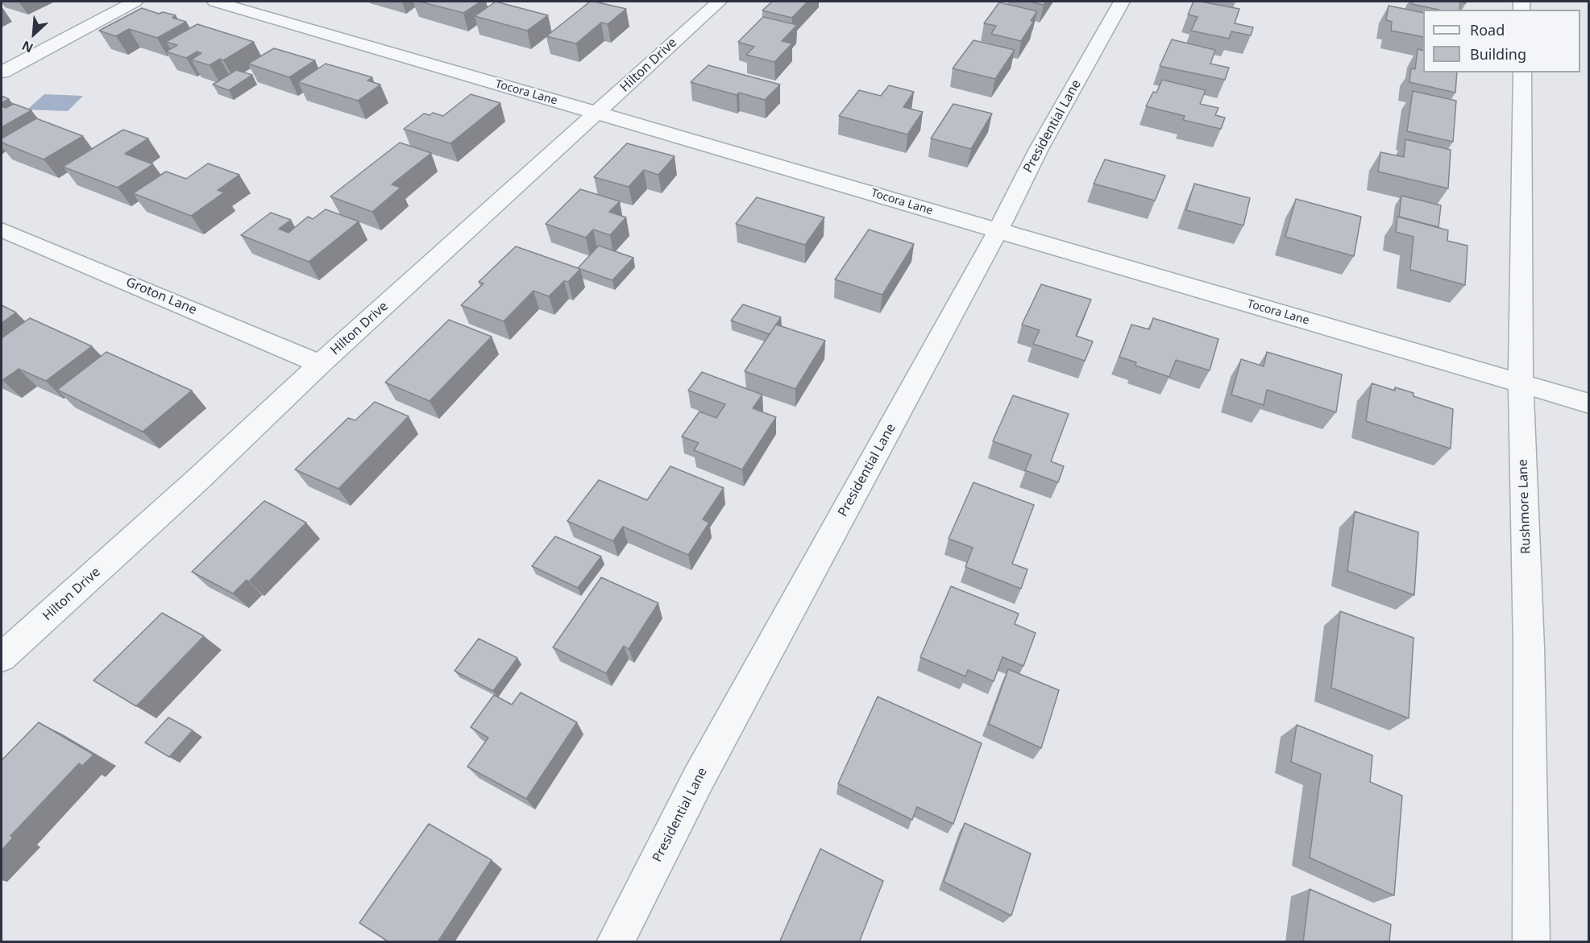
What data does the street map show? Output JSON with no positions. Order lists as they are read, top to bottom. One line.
{"streets":{"street":["Hilton Drive","Tocora Lane","Presidential Lane","Groton Lane","Rushmore Lane"]},"crossings":[["Hilton Drive","Tocora Lane"],["Hilton Drive","Groton Lane"],["Tocora Lane","Presidential Lane"],["Tocora Lane","Rushmore Lane"]],"legend":["Road","Building"],"north":"bottom left"}
